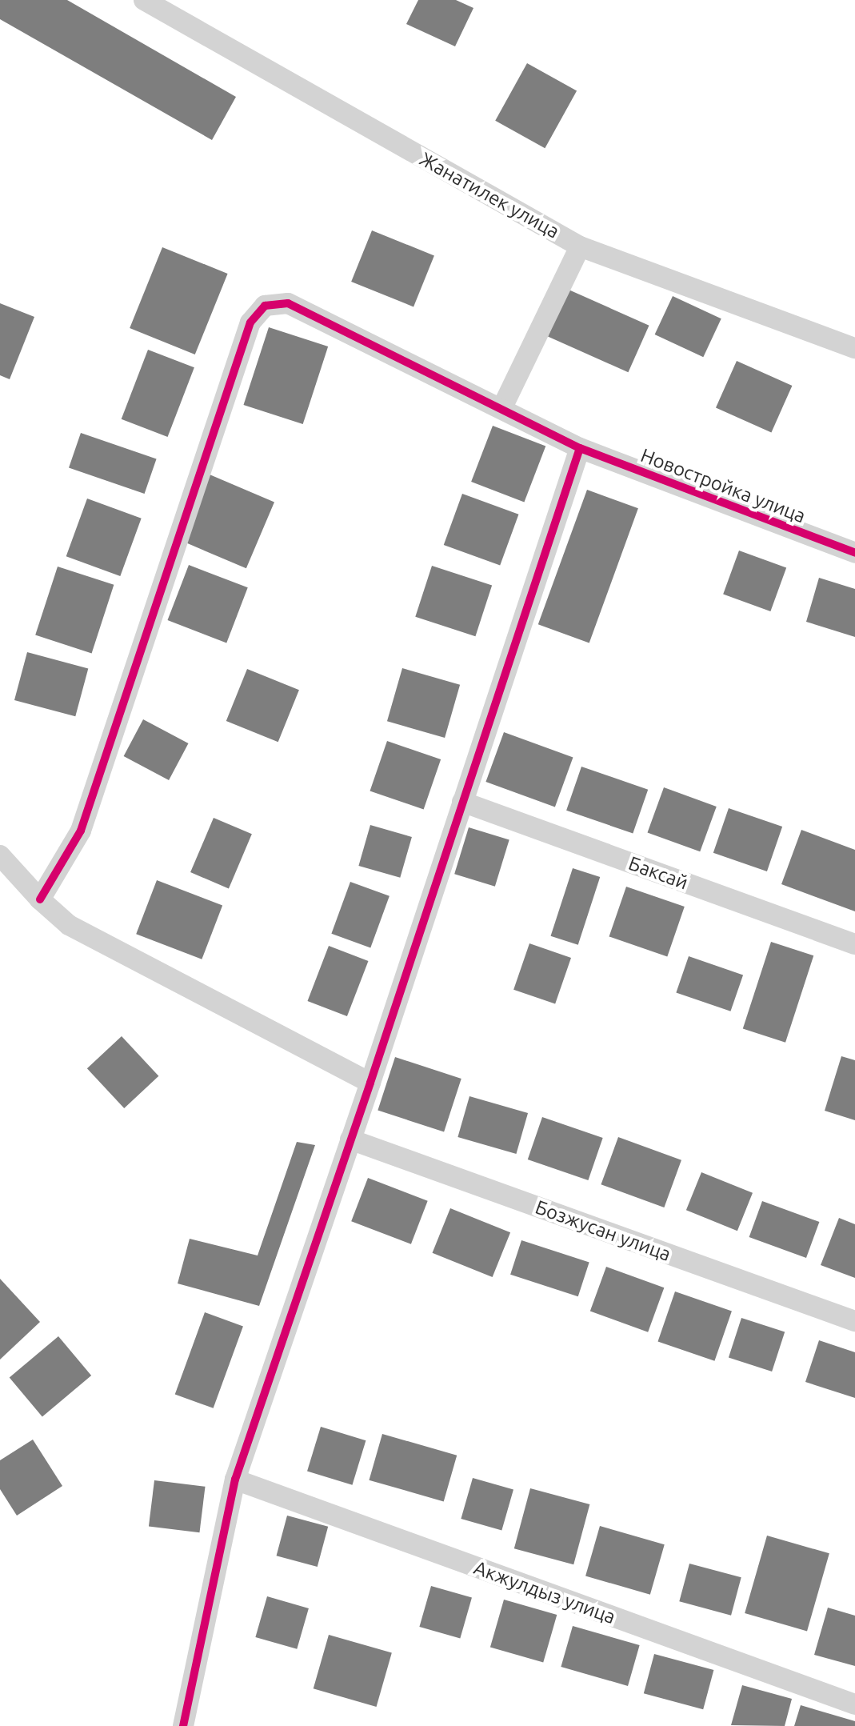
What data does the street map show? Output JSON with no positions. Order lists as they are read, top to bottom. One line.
{"streets":{"street":["Жанатилек улица","Новостройка улица","Баксай","Бозжусан улица","Акжулдыз улица"]}}
